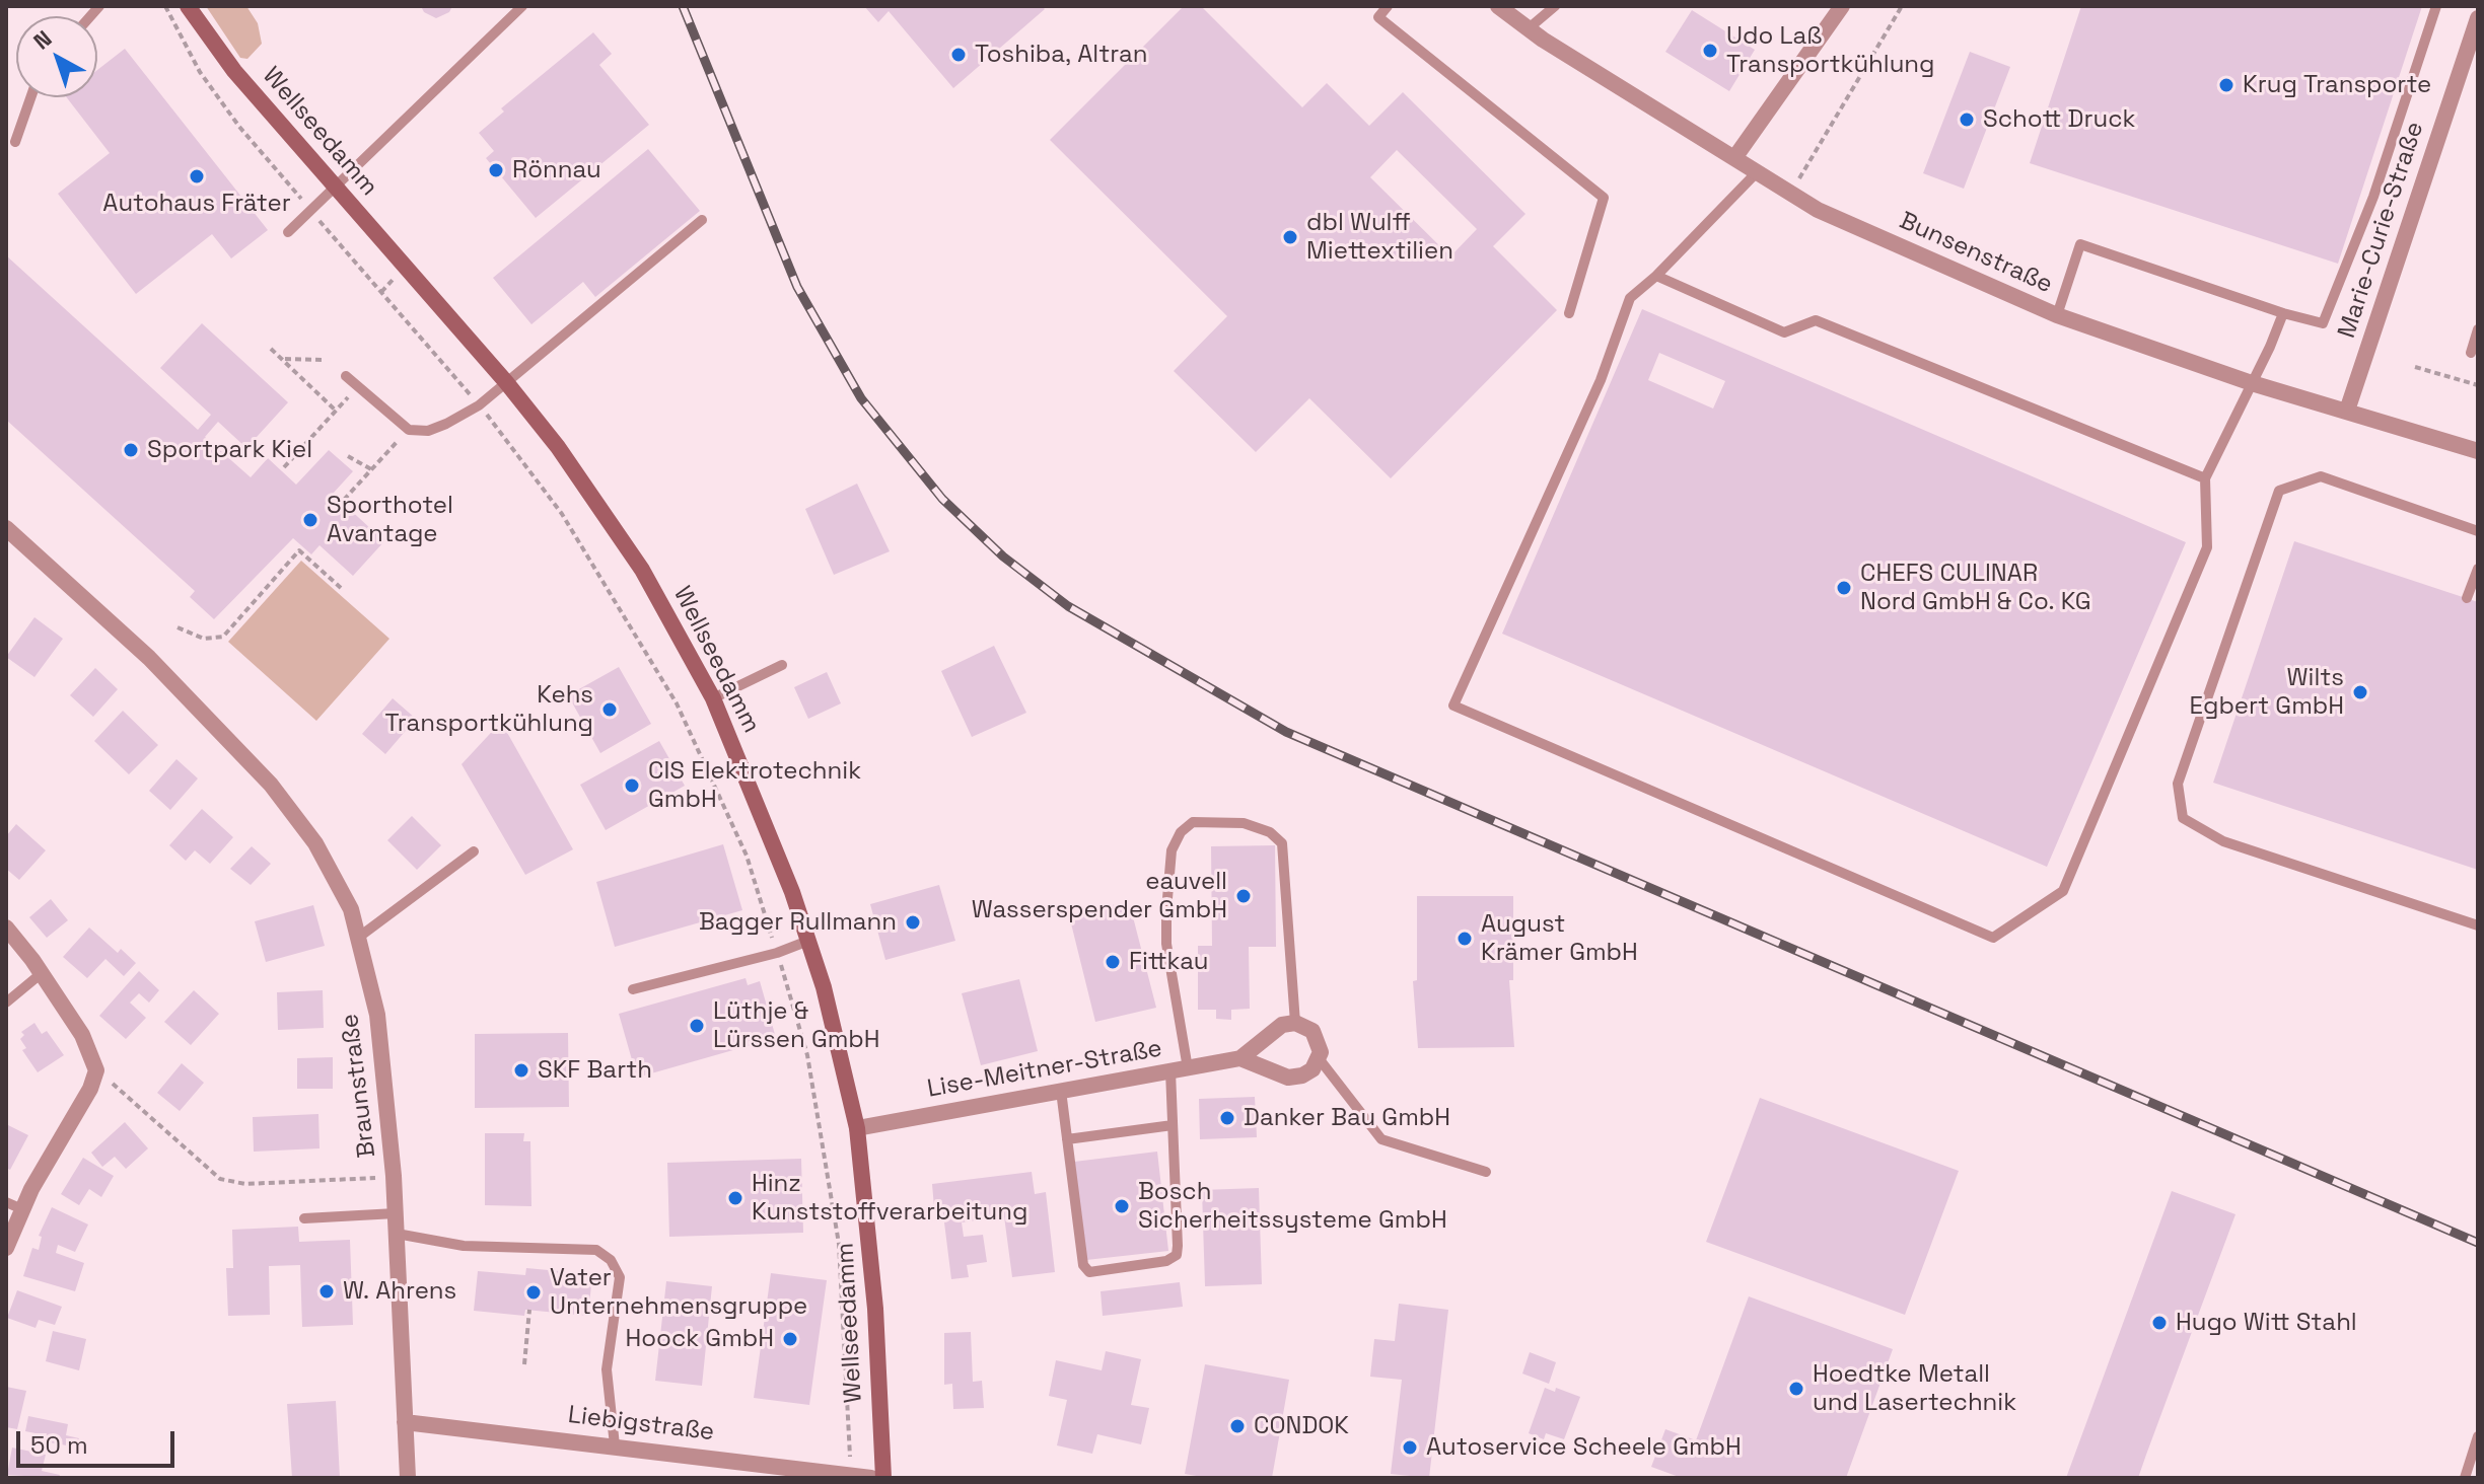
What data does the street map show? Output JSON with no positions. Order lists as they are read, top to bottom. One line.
{"streets":{"main road":["Wellseedamm"],"street":["Marie-Curie-Straße","Bunsenstraße","Lise-Meitner-Straße","Braunstraße","Liebigstraße"]},"crossings":[["Wellseedamm","Lise-Meitner-Straße"],["Marie-Curie-Straße","Bunsenstraße"],["Braunstraße","Liebigstraße"]],"places":["Udo Laß Transportkühlung","Toshiba, Altran","Krug Transporte","Schott Druck","Rönnau","Autohaus Fräter","dbl Wulff Miettextilien","Sportpark Kiel","Sporthotel Avantage","CHEFS CULINAR Nord GmbH & Co. KG","Wilts Egbert GmbH","Kehs Transportkühlung","CIS Elektrotechnik GmbH","eauvell Wasserspender GmbH","Bagger Rullmann","August Krämer GmbH","Fittkau","Lüthje & Lürssen GmbH","SKF Barth","Danker Bau GmbH","Hinz Kunststoffverarbeitung","Bosch Sicherheitssysteme GmbH","W. Ahrens","Vater Unternehmensgruppe","Hugo Witt Stahl","Hoock GmbH","Hoedtke Metall und Lasertechnik","CONDOK","Autoservice Scheele GmbH"],"scale_bar":"50 m","north":"top left"}
